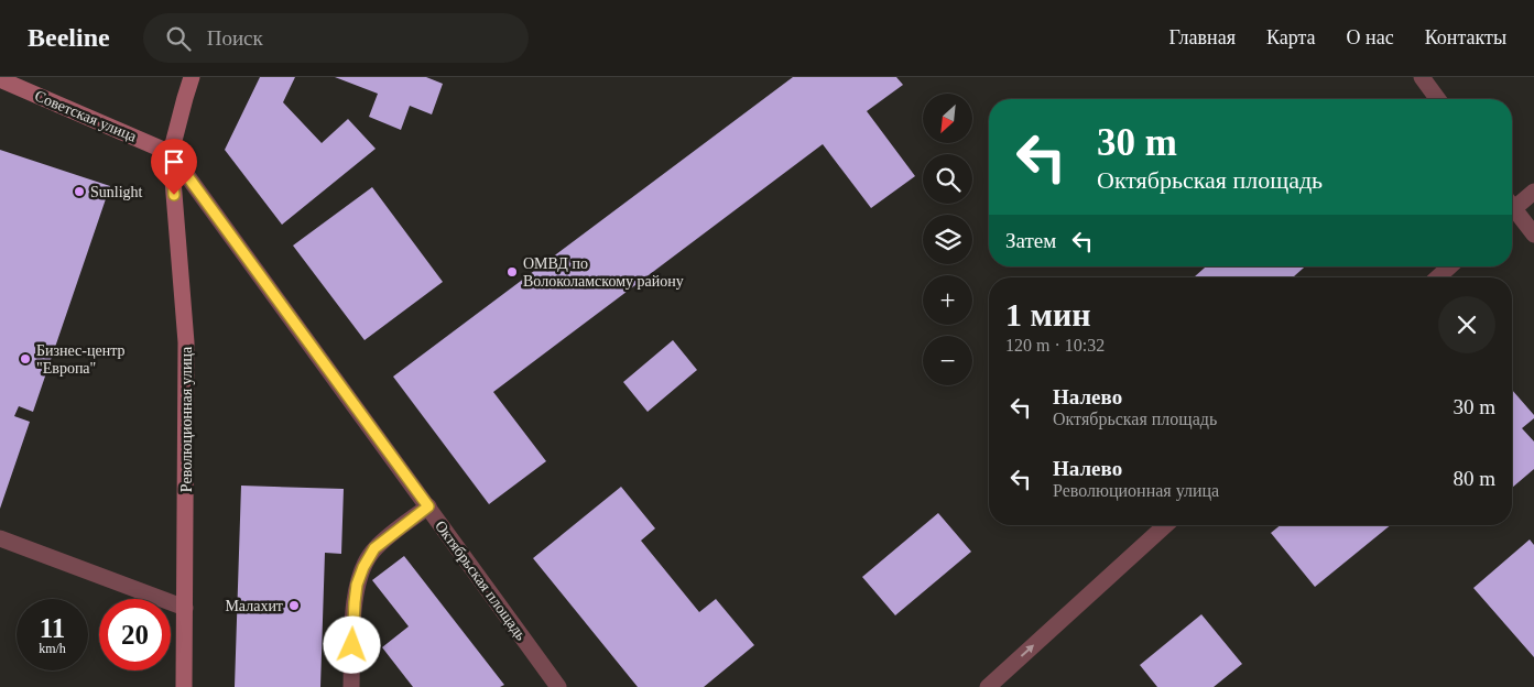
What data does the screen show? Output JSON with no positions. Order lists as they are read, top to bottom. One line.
{"streets":{"main road":["Советская улица","Революционная улица"],"street":["Октябрьская площадь"]},"crossings":[["Советская улица","Революционная улица"],["Советская улица","Октябрьская площадь"],["Революционная улица","Октябрьская площадь"]],"places":["Sunlight","ОМВД по Волоколамскому району","Бизнес-центр \"Европа\"","Малахит"],"north":"bottom left","page":{"header":"Beeline","search":"Поиск","nav":["Главная","Карта","О нас","Контакты"],"map_buttons":["+","−"],"turn":["30 m","Октябрьская площадь"],"then":"Затем","heading":["1 мин","120 m · 10:32"],"list":[{"name":"Налево","note":"Октябрьская площадь","value":"30 m"},{"name":"Налево","note":"Революционная улица","value":"80 m"}],"speed":"11 km/h","limit":"20"}}
